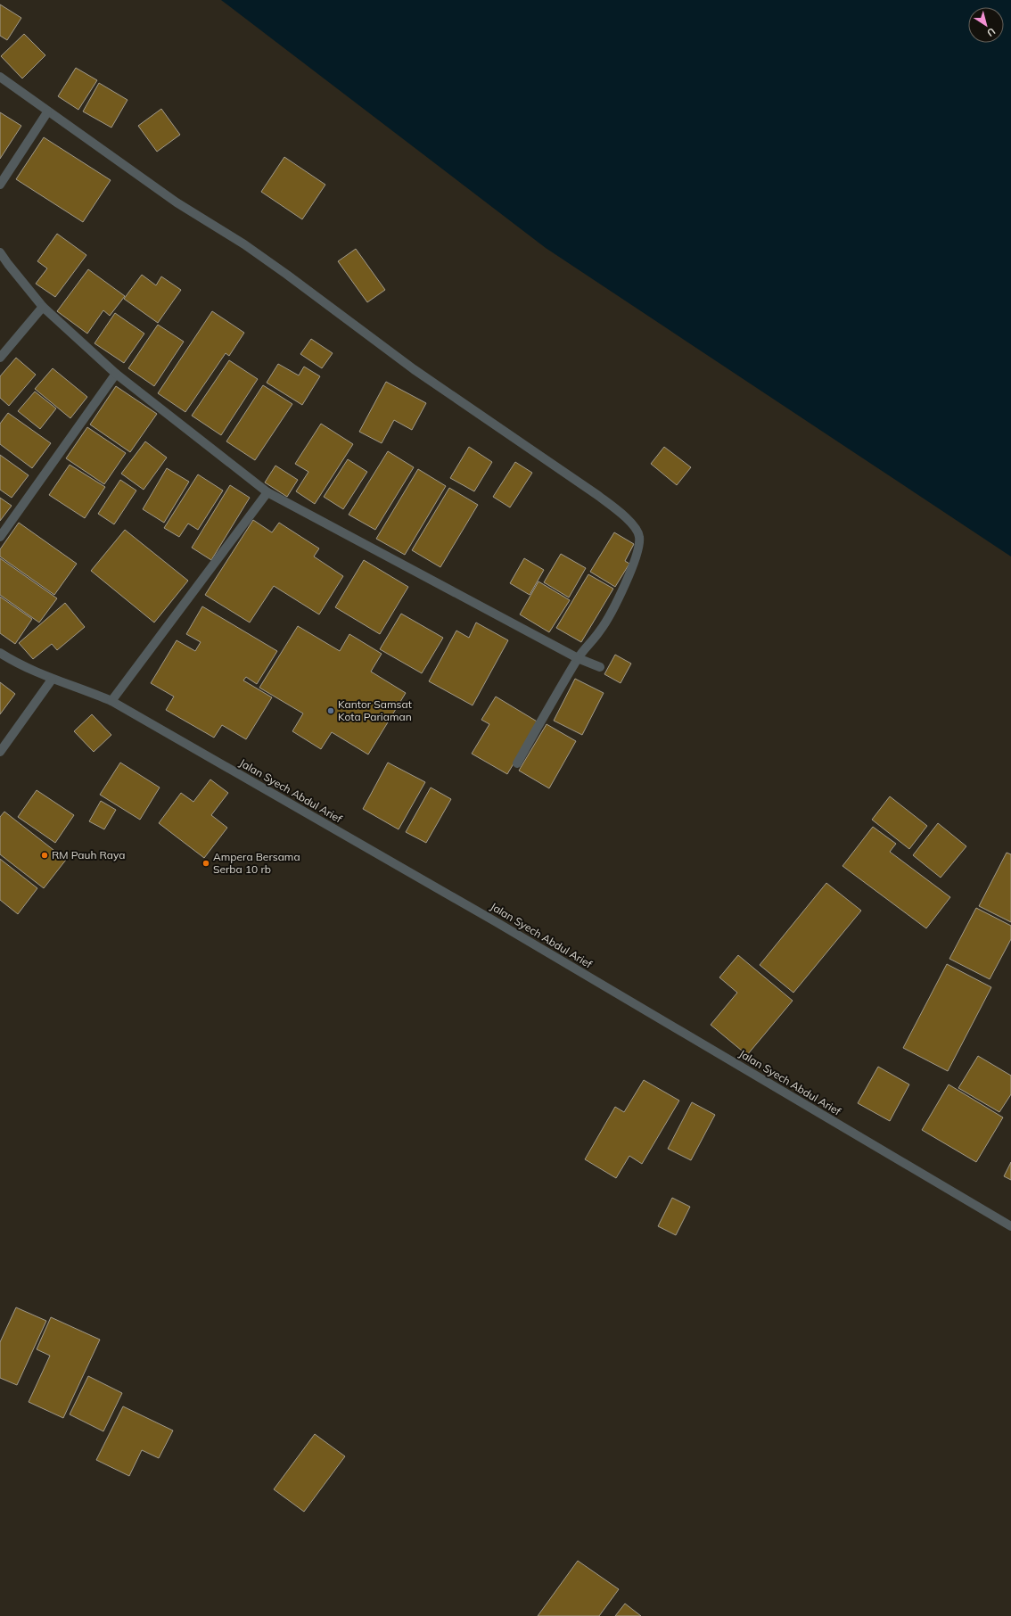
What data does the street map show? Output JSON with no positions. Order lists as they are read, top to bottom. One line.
{"streets":{"street":["Jalan Syech Abdul Arief"]},"places":["Kantor Samsat Kota Pariaman","RM Pauh Raya","Ampera Bersama Serba 10 rb"],"north":"bottom right"}
